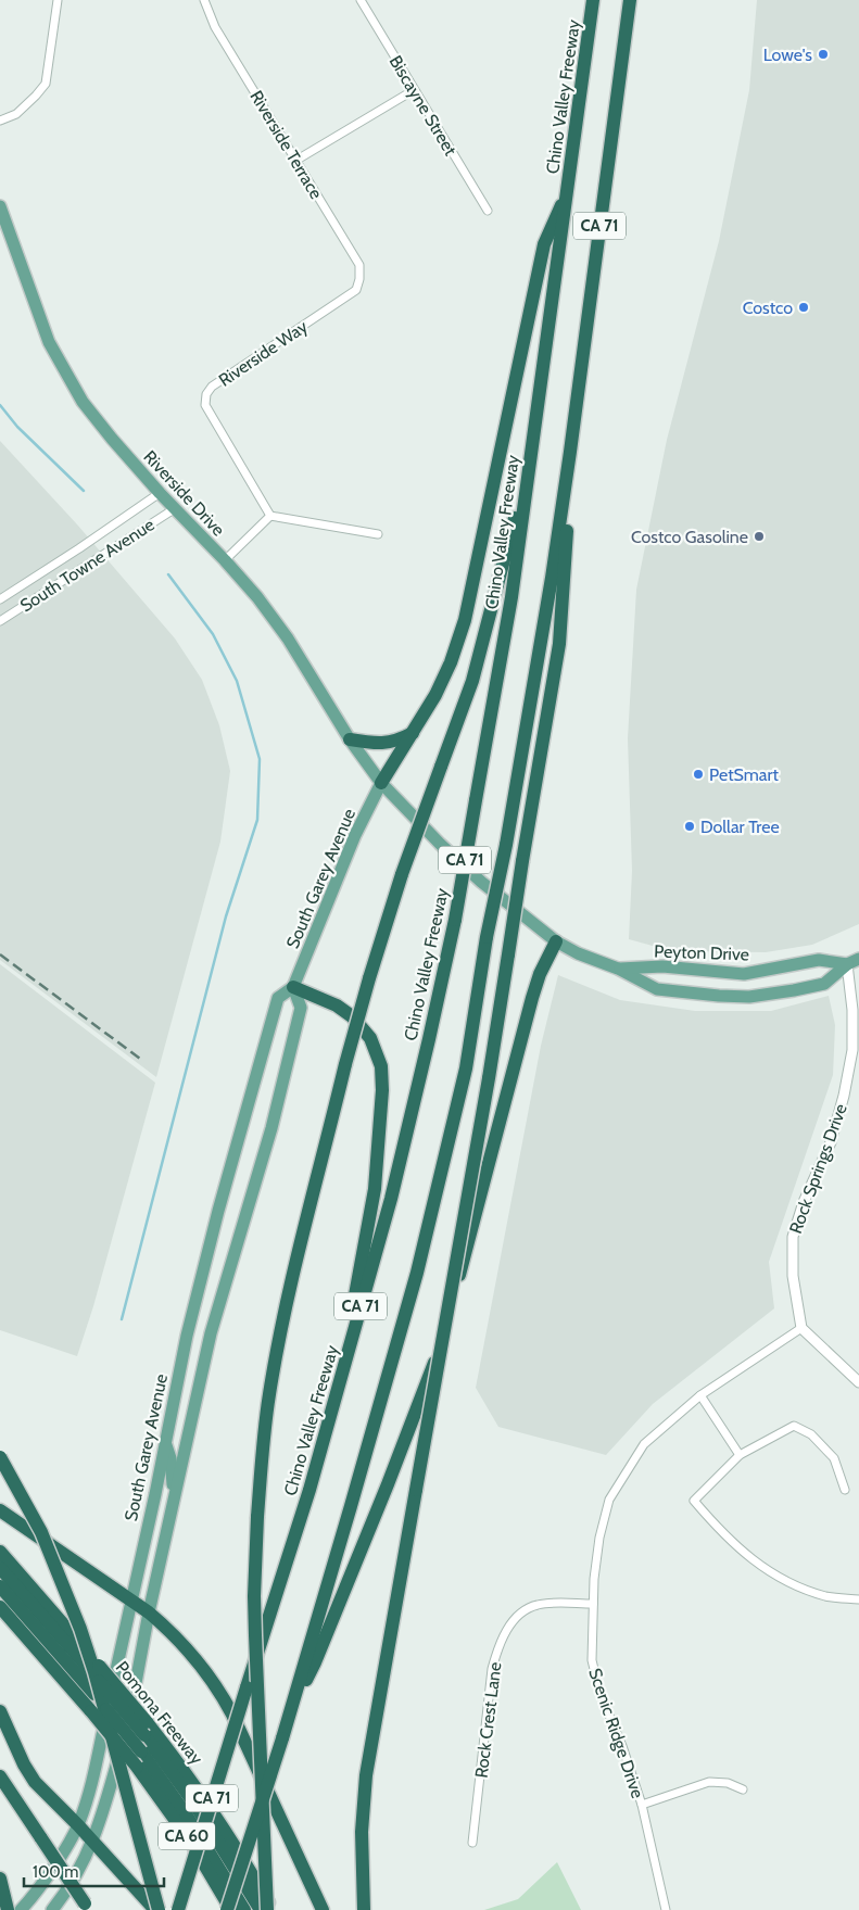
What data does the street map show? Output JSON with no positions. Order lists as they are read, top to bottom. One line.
{"streets":{"highway":["Chino Valley Freeway","CA 71","Pomona Freeway","CA 60"],"main road":["Riverside Drive","South Garey Avenue","Peyton Drive"],"street":["Biscayne Street","Riverside Terrace","Riverside Way","South Towne Avenue","Rock Springs Drive","Rock Crest Lane","Scenic Ridge Drive"]},"crossings":[["Riverside Terrace","Riverside Way"],["Riverside Drive","South Towne Avenue"],["Riverside Drive","South Garey Avenue"],["Riverside Drive","Peyton Drive"],["South Garey Avenue","Peyton Drive"],["Peyton Drive","Rock Springs Drive"],["Rock Springs Drive","Scenic Ridge Drive"],["Rock Crest Lane","Scenic Ridge Drive"]],"places":["Lowe's","Costco","Costco Gasoline","PetSmart","Dollar Tree"],"scale_bar":"100 m"}
